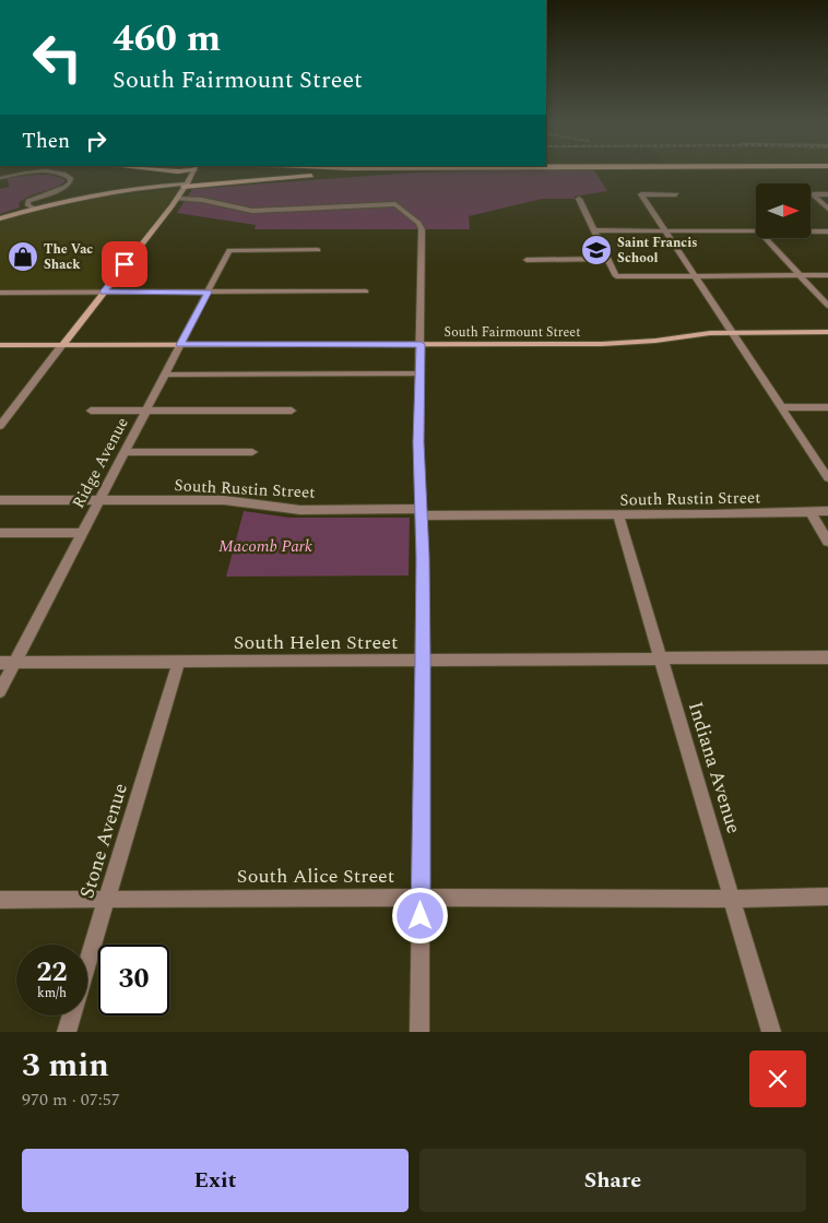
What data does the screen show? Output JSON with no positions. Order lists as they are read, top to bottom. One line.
{"streets":{"street":["South Fairmount Street","Ridge Avenue","South Rustin Street","South Helen Street","Indiana Avenue","Stone Avenue","South Alice Street"]},"crossings":[["South Fairmount Street","Ridge Avenue"],["Ridge Avenue","South Rustin Street"],["Ridge Avenue","South Helen Street"],["South Rustin Street","Indiana Avenue"],["South Helen Street","Indiana Avenue"],["South Helen Street","Stone Avenue"],["Indiana Avenue","South Alice Street"],["Stone Avenue","South Alice Street"]],"parks":["Macomb Park"],"places":{"school or university":["Saint Francis School"],"shop":["The Vac Shack"]},"north":"right","page":{"turn":["460 m","South Fairmount Street"],"then":"Then","speed":"22 km/h","limit":"30","heading":["3 min","970 m · 07:57"],"buttons":["Exit","Share"]}}
